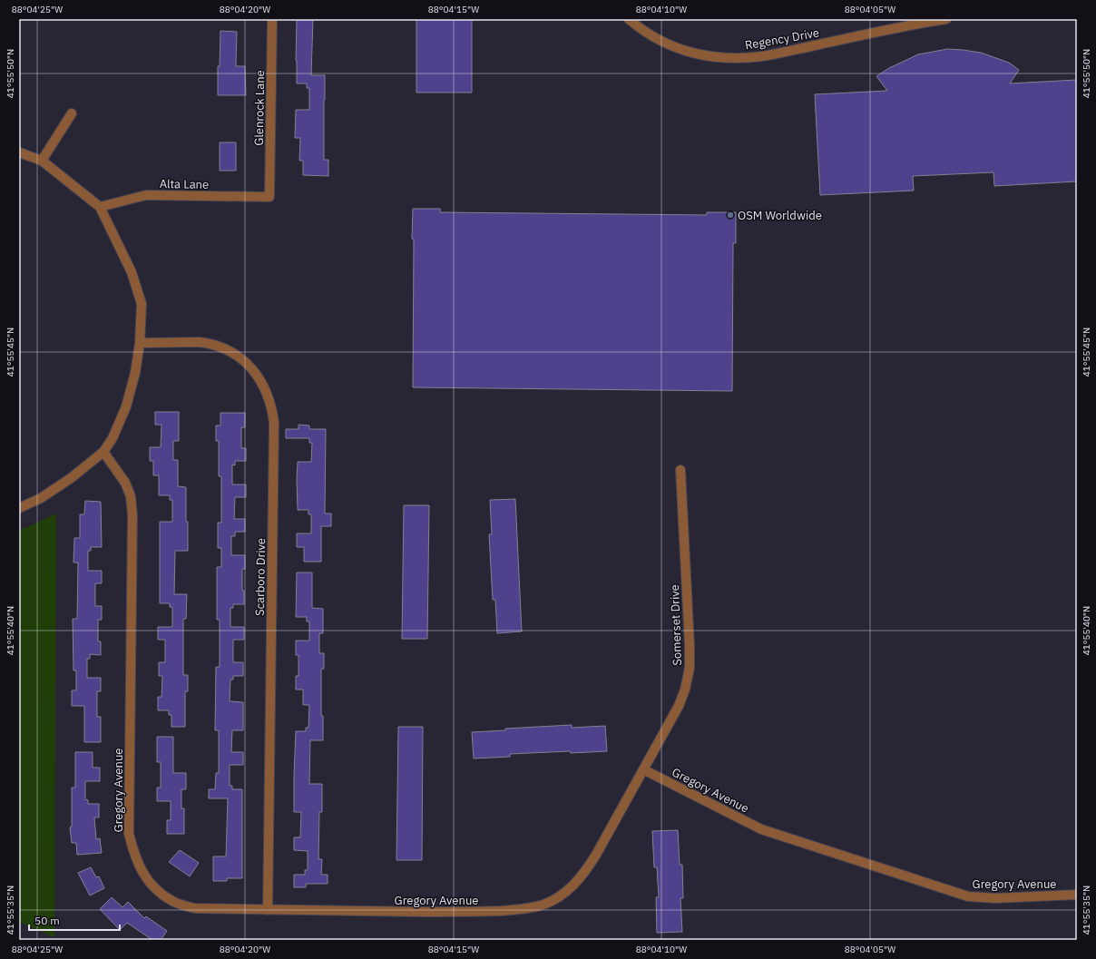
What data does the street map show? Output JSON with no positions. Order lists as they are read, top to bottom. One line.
{"streets":{"street":["Regency Drive","Glenrock Lane","Alta Lane","Scarboro Drive","Somerset Drive","Gregory Avenue"]},"crossings":[["Glenrock Lane","Alta Lane"],["Scarboro Drive","Gregory Avenue"],["Somerset Drive","Gregory Avenue"]],"places":["OSM Worldwide"],"scale_bar":"50 m","coordinates":["88°04'25\"W","88°04'20\"W","88°04'15\"W","88°04'10\"W","88°04'05\"W","41°55'50\"N","41°55'45\"N","41°55'40\"N","41°55'35\"N"]}
